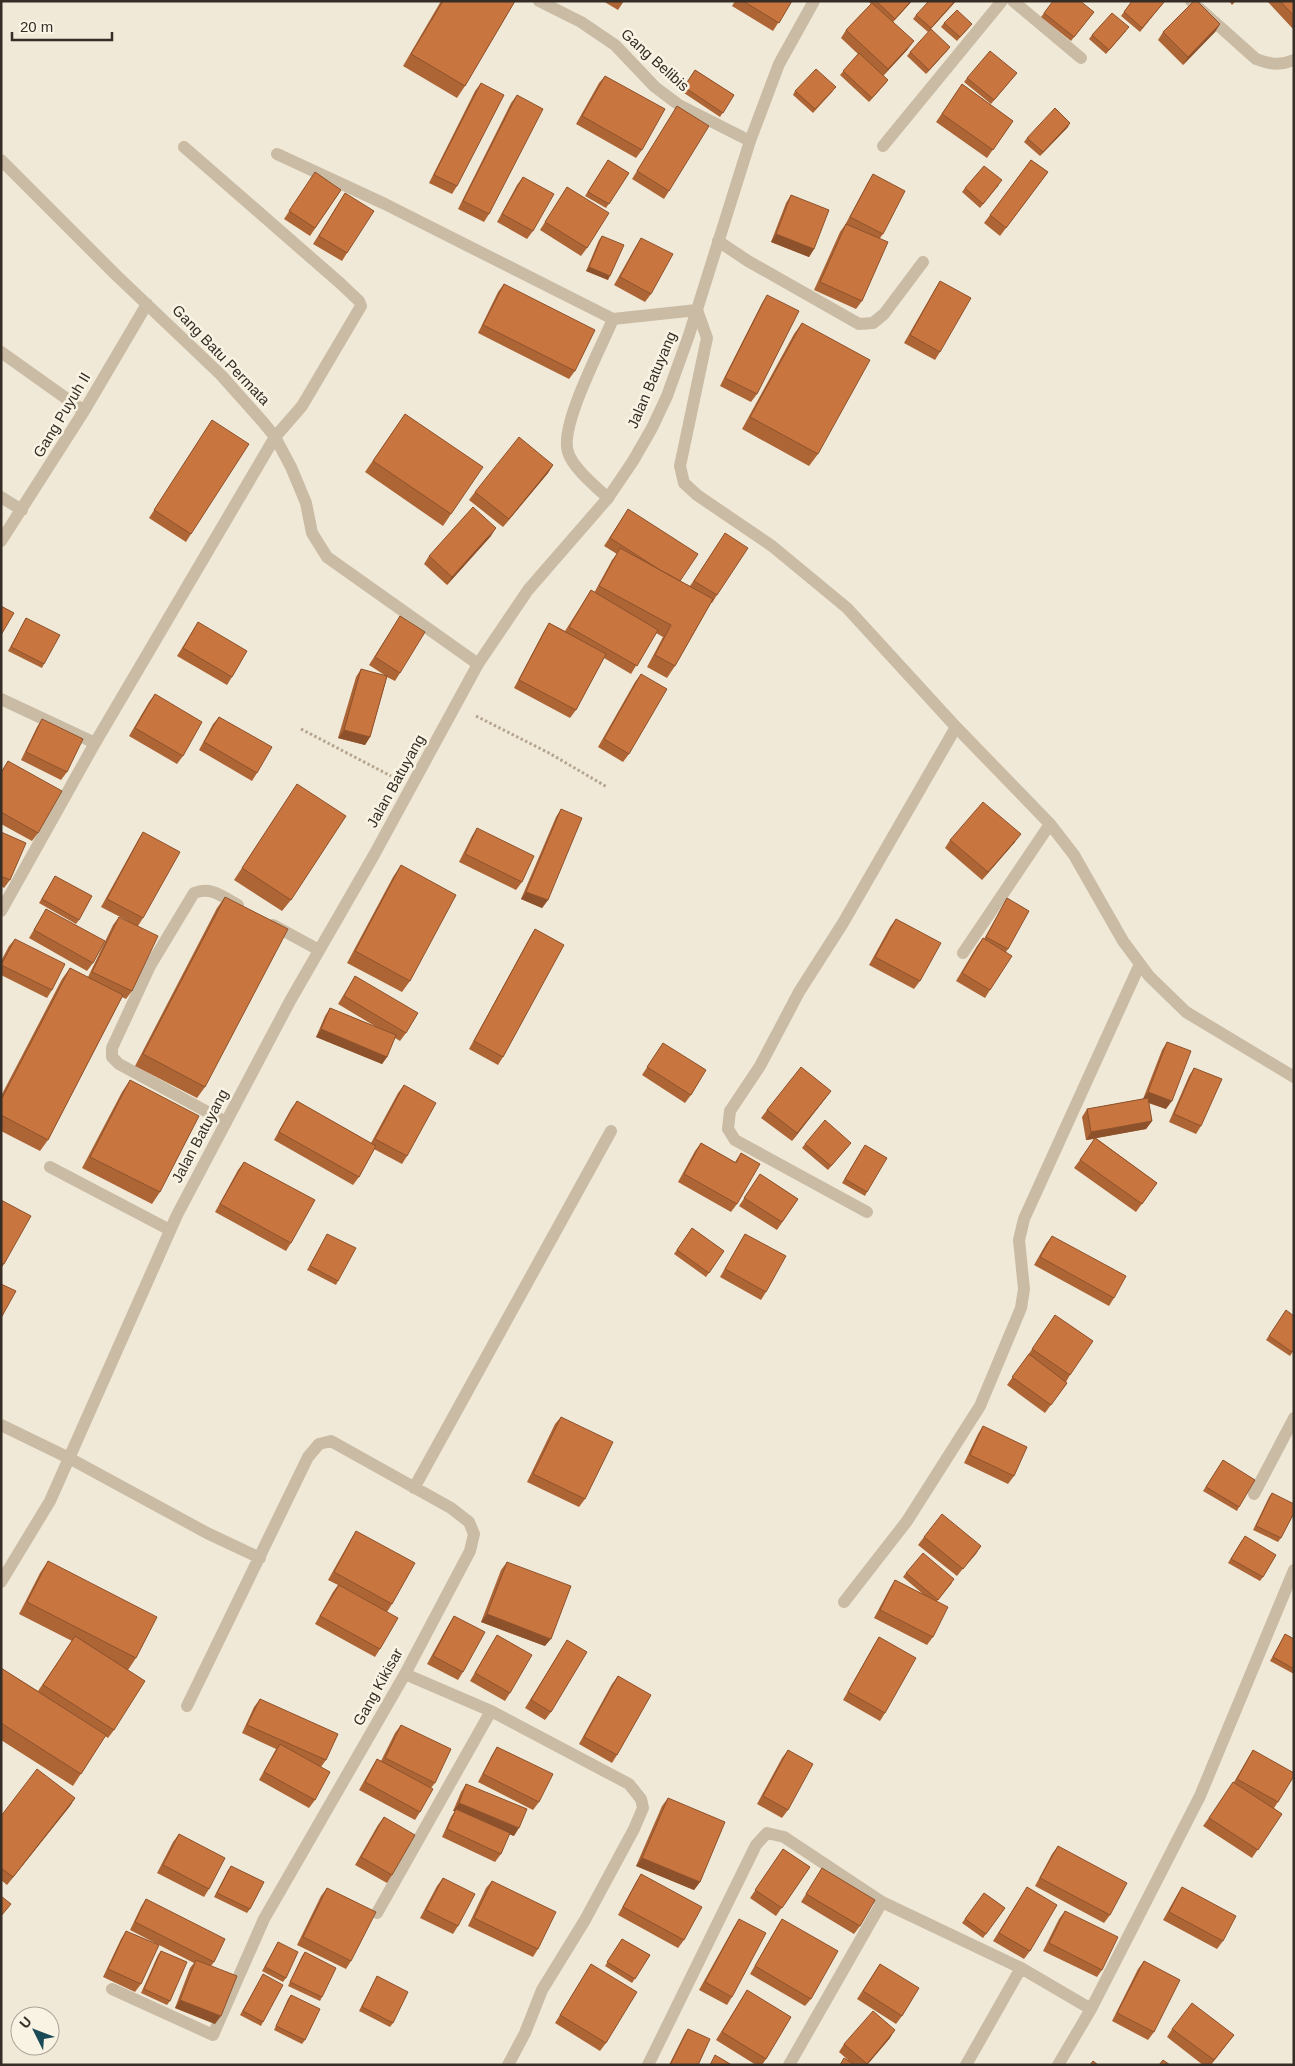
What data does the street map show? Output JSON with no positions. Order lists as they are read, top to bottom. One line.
{"streets":{"street":["Gang Belibis","Gang Batu Permata","Jalan Batuyang","Gang Puyuh II","Gang Kikisar"]},"crossings":[["Gang Belibis","Jalan Batuyang"],["Gang Batu Permata","Jalan Batuyang"],["Gang Batu Permata","Gang Puyuh II"]],"scale_bar":"20 m","north":"top left"}
